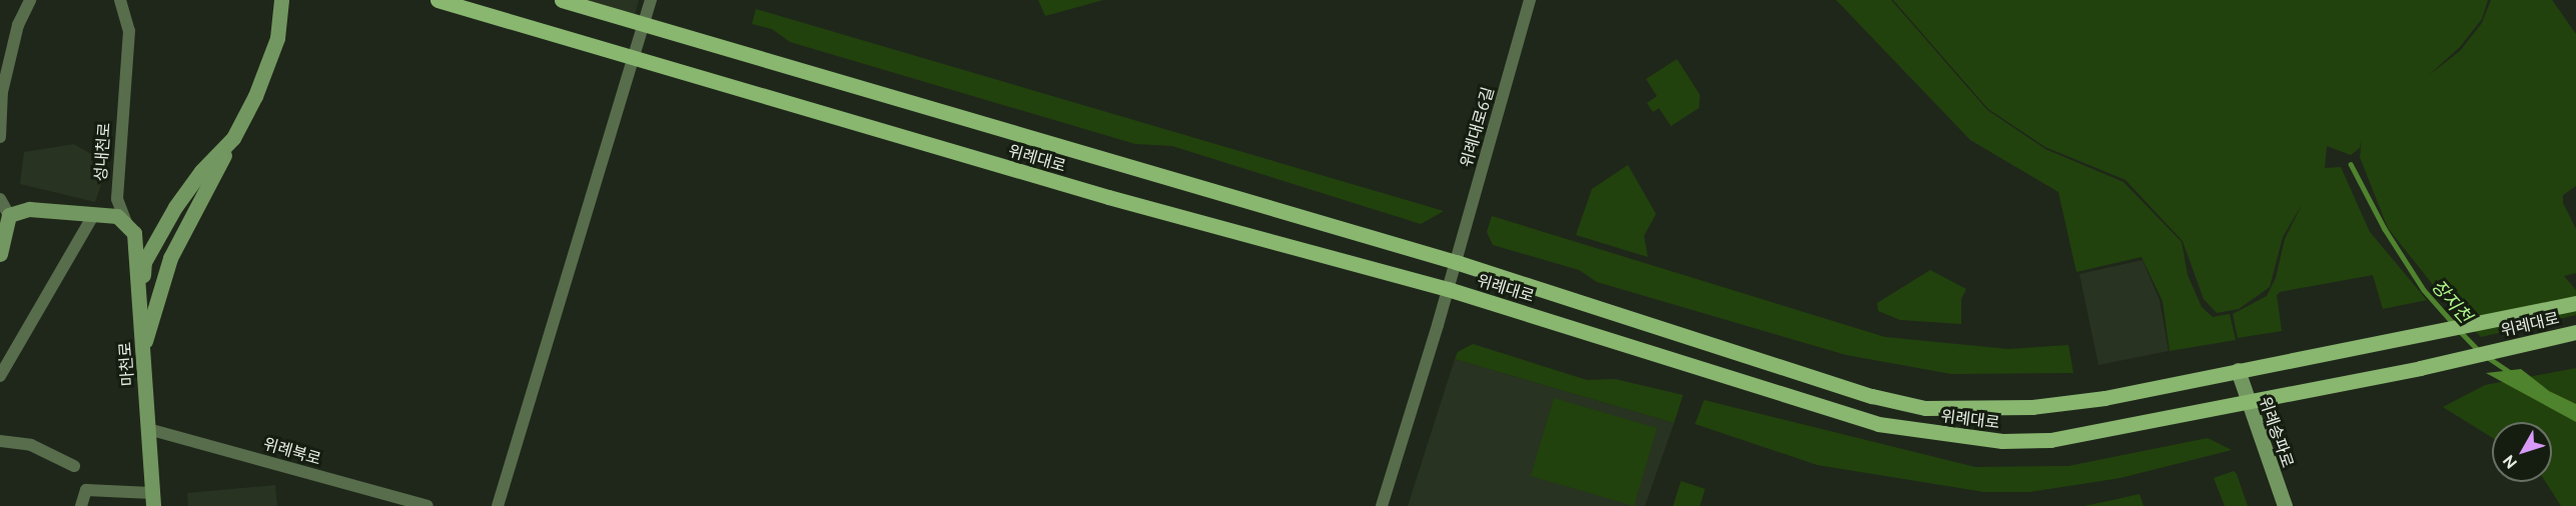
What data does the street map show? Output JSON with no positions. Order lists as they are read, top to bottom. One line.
{"streets":{"main road":["위례대로","마천로","위례송파로"],"street":["위례대로6길","성내천로","위례북로"]},"crossings":[["위례대로6길","위례대로"],["성내천로","마천로"],["위례대로","위례송파로"],["마천로","위례북로"]],"water":["장지천"],"north":"bottom left"}
